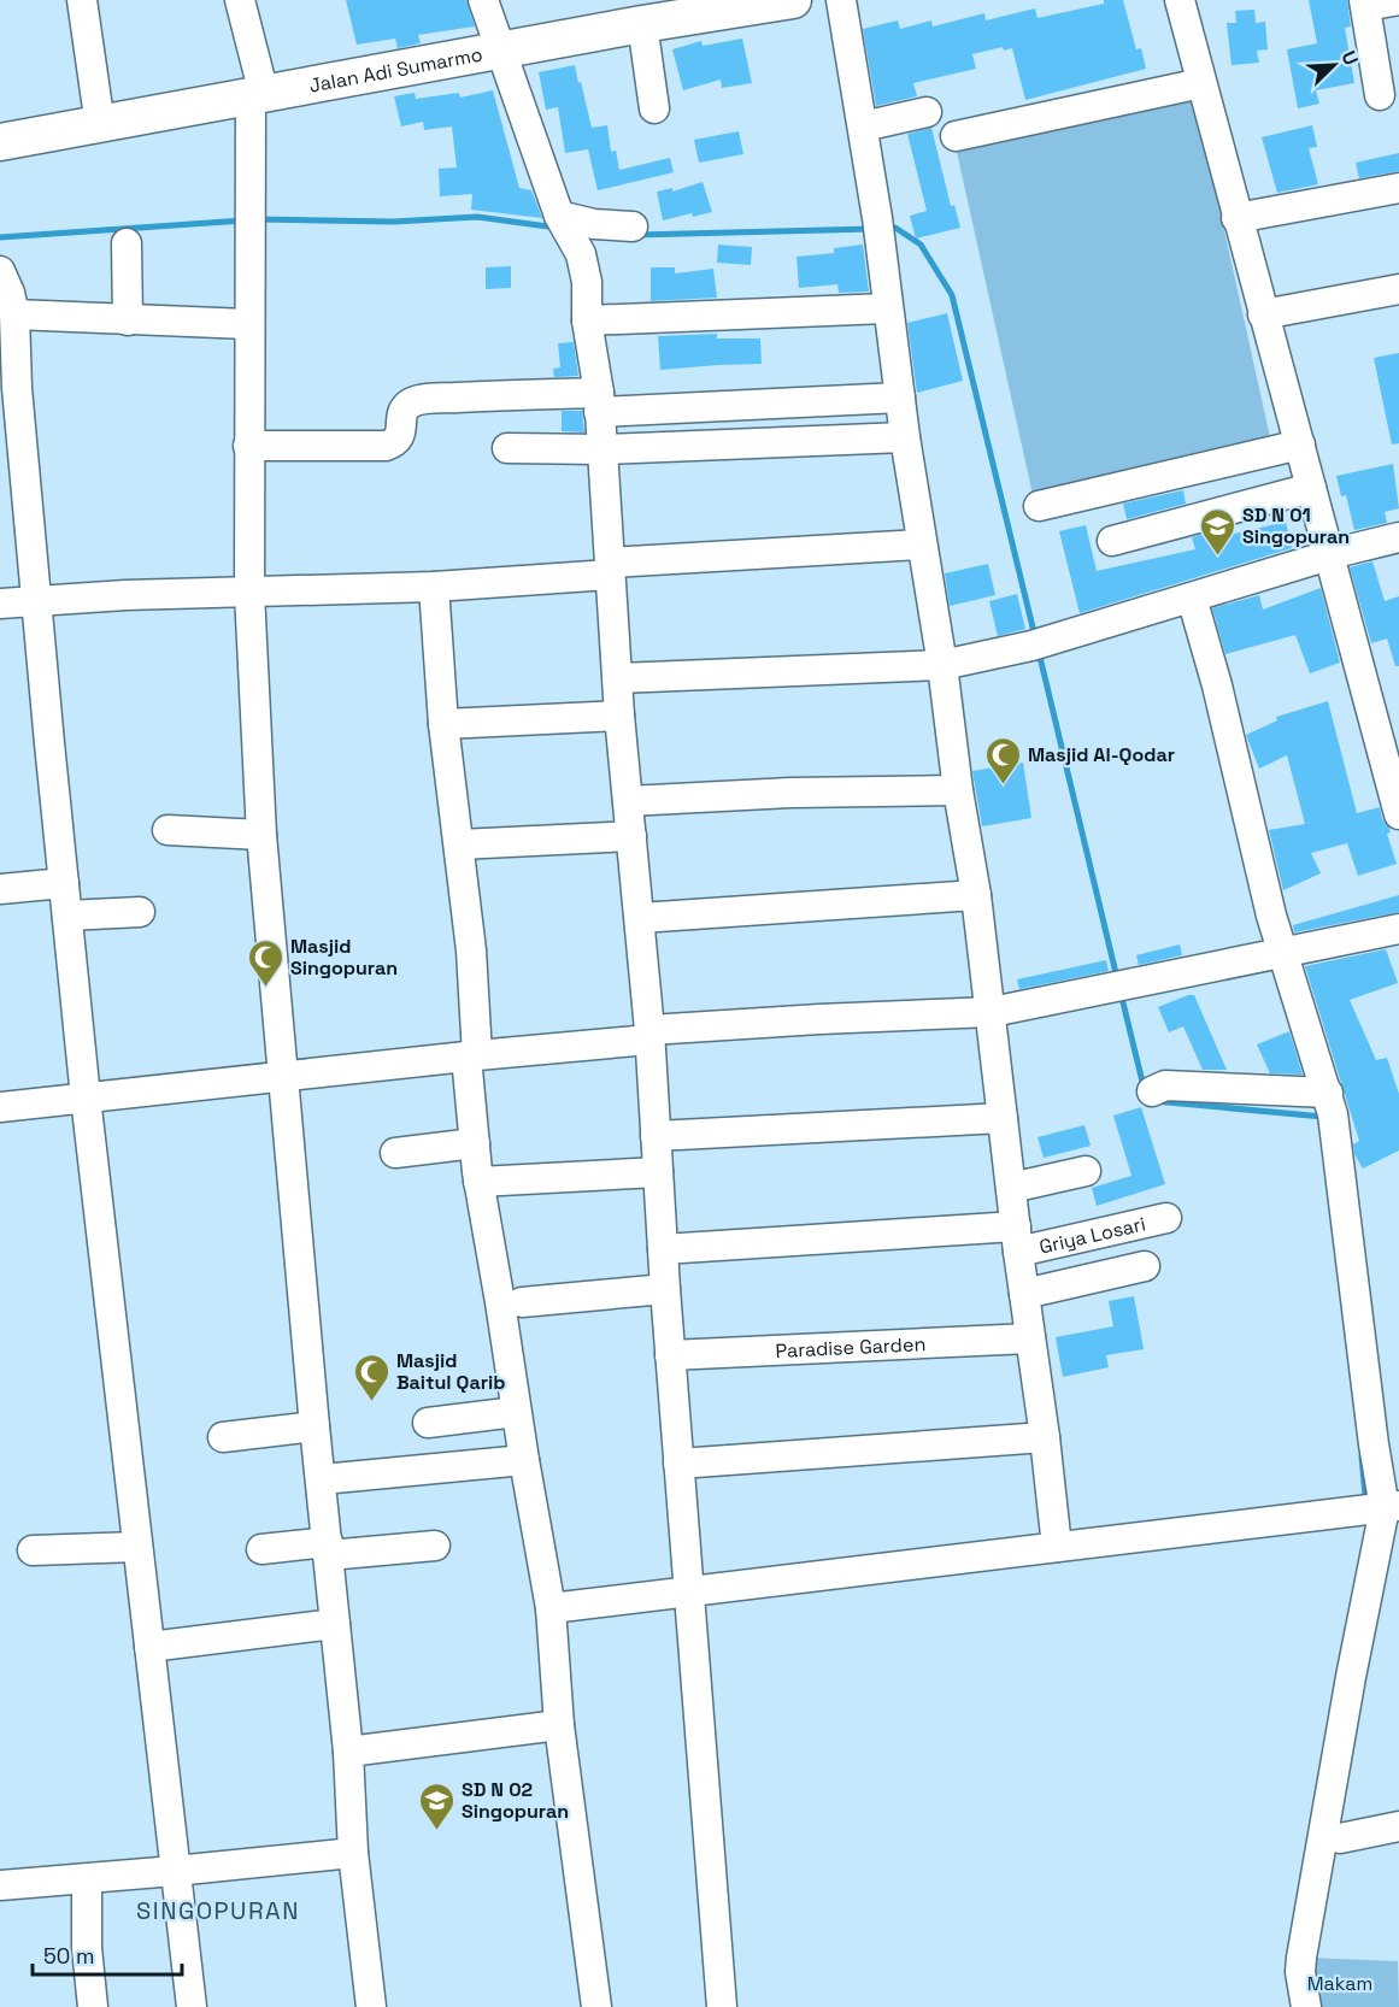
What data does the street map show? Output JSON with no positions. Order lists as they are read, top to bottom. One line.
{"streets":{"main road":["Jalan Adi Sumarmo"],"street":["Griya Losari","Paradise Garden"]},"districts":["SINGOPURAN"],"parks":["Makam"],"places":{"school or university":["SD N 01 Singopuran","SD N 02 Singopuran"],"mosque":["Masjid Al-Qodar","Masjid Singopuran","Masjid Baitul Qarib"]},"scale_bar":"50 m","north":"top right"}
